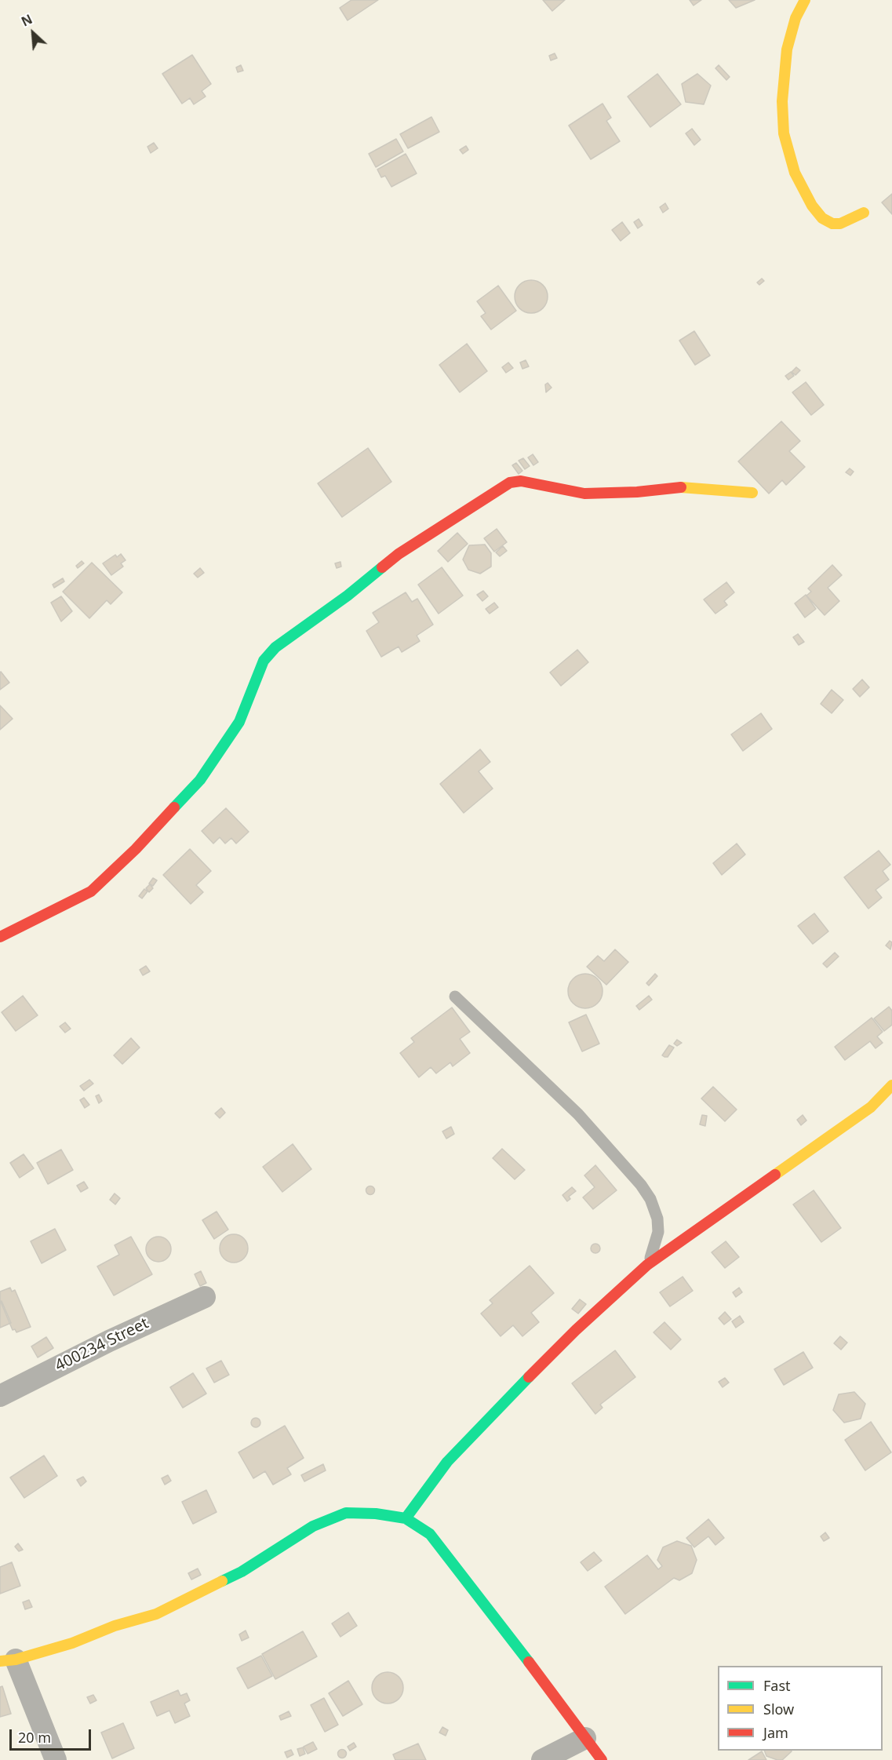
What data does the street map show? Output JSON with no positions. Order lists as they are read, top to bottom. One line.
{"streets":{"street":["400234 Street"]},"legend":["Fast","Slow","Jam"],"scale_bar":"20 m","north":"top left"}
